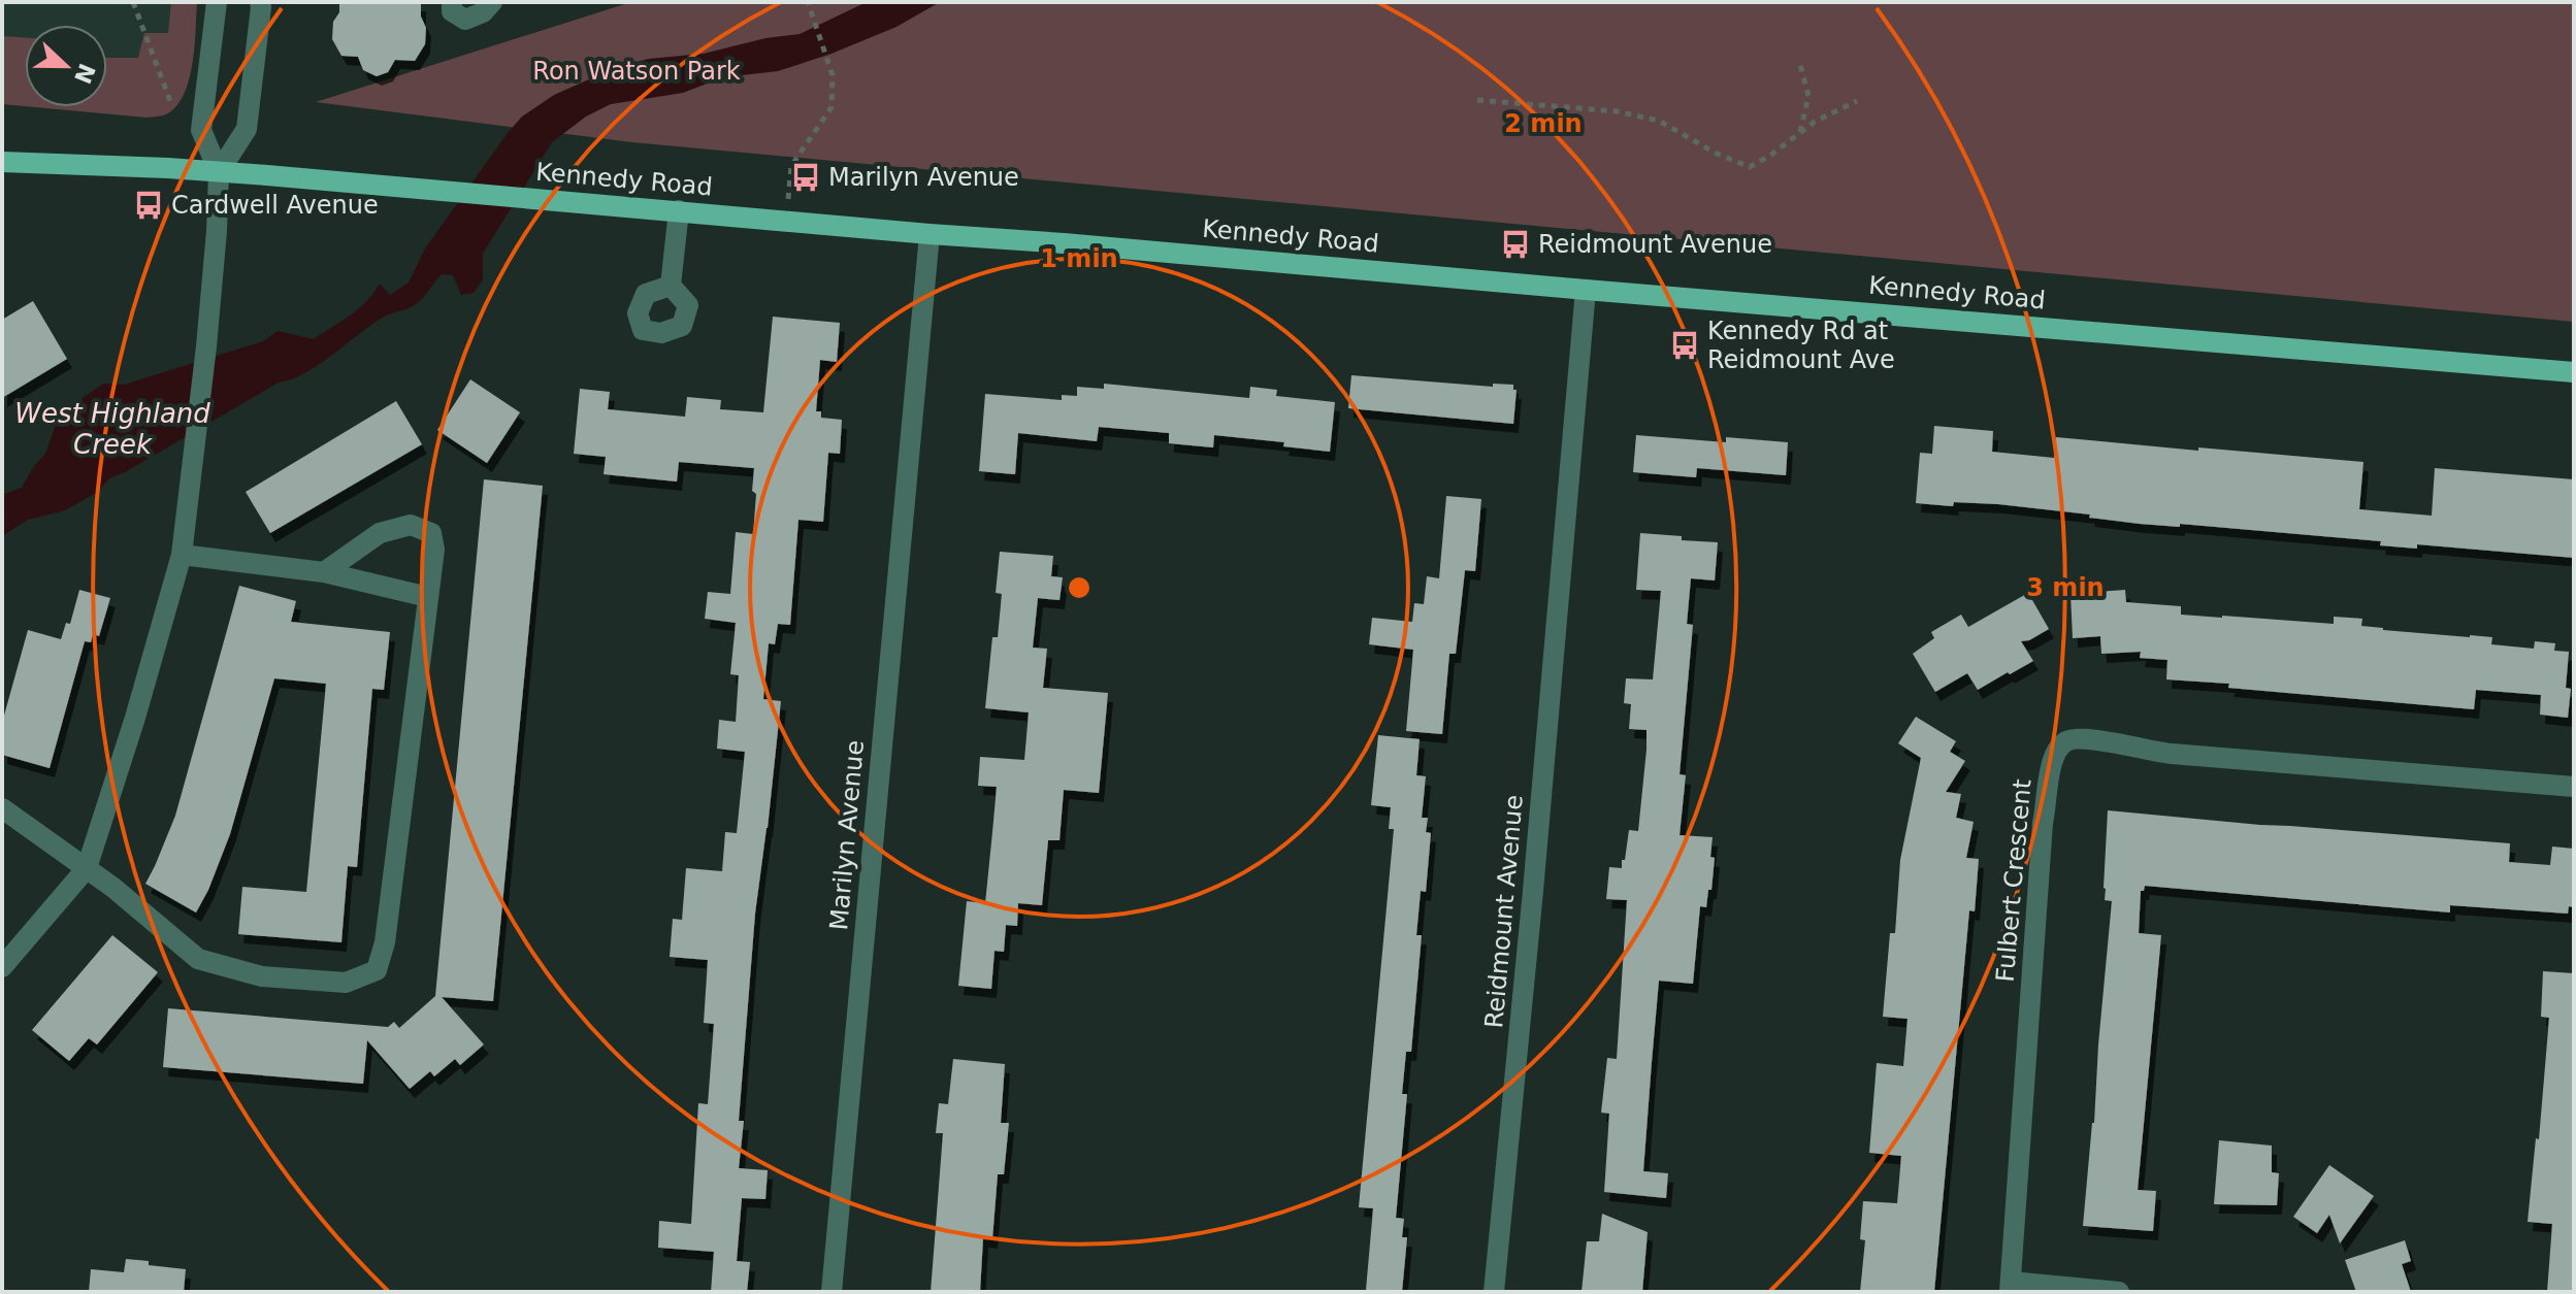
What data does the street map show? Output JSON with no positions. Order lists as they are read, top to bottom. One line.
{"streets":{"main road":["Kennedy Road"],"street":["Marilyn Avenue","Fulbert Crescent","Reidmount Avenue"]},"crossings":[["Kennedy Road","Marilyn Avenue"],["Kennedy Road","Reidmount Avenue"]],"water":["West Highland Creek"],"parks":["Ron Watson Park"],"places":{"bus stop":["Marilyn Avenue","Cardwell Avenue","Reidmount Avenue","Kennedy Rd at Reidmount Ave"]},"north":"right","rings":["2 min","1 min","3 min"]}
